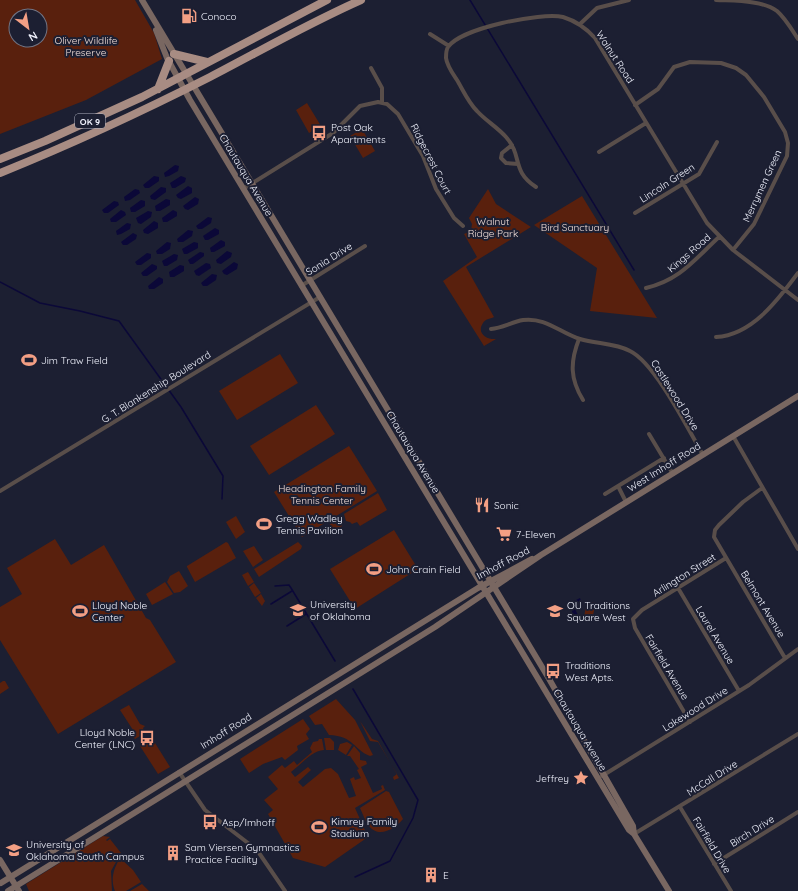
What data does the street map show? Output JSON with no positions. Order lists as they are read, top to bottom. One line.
{"streets":{"highway":["OK 9"],"main road":["Chautauqua Avenue","West Imhoff Road","Imhoff Road"],"street":["Walnut Road","Ridgecrest Court","Lincoln Green","Merrymen Green","Kings Road","Sonia Drive","G. T. Blankenship Boulevard","Castlewood Drive","Arlington Street","Belmont Avenue","Laurel Avenue","Fairfield Avenue","Lakewood Drive","McCall Drive","Birch Drive","Fairfield Drive"]},"crossings":[["Walnut Road","Lincoln Green"],["Walnut Road","Merrymen Green"],["Walnut Road","Kings Road"],["OK 9","Chautauqua Avenue"],["Chautauqua Avenue","Sonia Drive"],["Chautauqua Avenue","G. T. Blankenship Boulevard"],["Chautauqua Avenue","Imhoff Road"],["Chautauqua Avenue","Lakewood Drive"],["Chautauqua Avenue","McCall Drive"],["Castlewood Drive","West Imhoff Road"],["West Imhoff Road","Imhoff Road"],["Arlington Street","Belmont Avenue"],["Arlington Street","Laurel Avenue"],["Arlington Street","Fairfield Avenue"],["Belmont Avenue","Lakewood Drive"],["Laurel Avenue","Lakewood Drive"],["Fairfield Avenue","Lakewood Drive"],["McCall Drive","Fairfield Drive"],["Birch Drive","Fairfield Drive"]],"parks":["Oliver Wildlife Preserve","Walnut Ridge Park","Bird Sanctuary","Headington Family Tennis Center"],"places":{"fuel station":["Conoco"],"bus stop":["Post Oak Apartments","Traditions West Apts.","Lloyd Noble Center (LNC)","Asp/Imhoff"],"sports":["Jim Traw Field","Gregg Wadley Tennis Pavilion","John Crain Field","Lloyd Noble Center","Kimrey Family Stadium"],"restaurant":["Sonic"],"supermarket":["7-Eleven"],"school or university":["University of Oklahoma","OU Traditions Square West","University of Oklahoma South Campus"],"place":["Jeffrey"],"building":["Sam Viersen Gymnastics Practice Facility","E"]},"north":"bottom right"}
